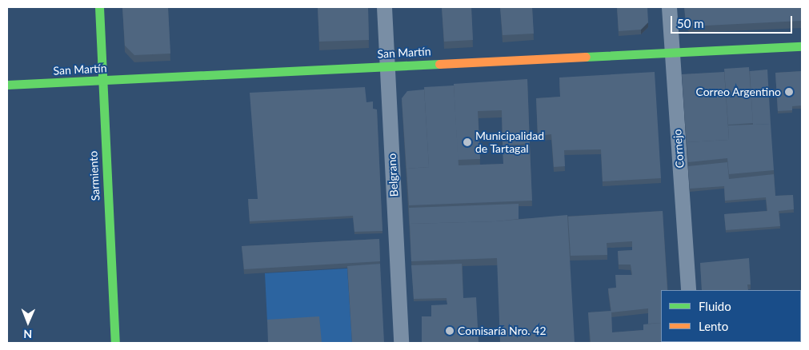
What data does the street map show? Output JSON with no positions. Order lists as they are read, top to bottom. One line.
{"streets":{"street":["San Martín","Cornejo","Belgrano","Sarmiento"]},"crossings":[["San Martín","Cornejo"],["San Martín","Belgrano"],["San Martín","Sarmiento"]],"places":["Correo Argentino","Municipalidad de Tartagal","Comisaría Nro. 42"],"legend":["Fluido","Lento"],"scale_bar":"50 m","north":"bottom"}
